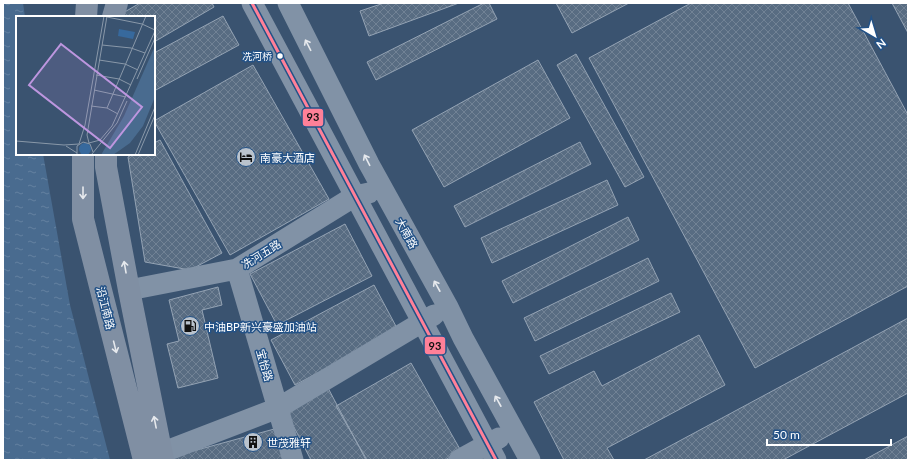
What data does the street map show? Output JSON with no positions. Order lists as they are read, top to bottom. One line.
{"streets":{"main road":["沿江南路"],"street":["大南路","冼河五路","宝怡路"]},"crossings":[["大南路","冼河五路"],["冼河五路","宝怡路"]],"places":{"other":["冼河桥"],"hotel":["南豪大酒店"],"fuel station":["中油BP新兴豪盛加油站"],"building":["世茂雅轩"]},"lines":["transit line 93"],"scale_bar":"50 m","north":"bottom right"}
